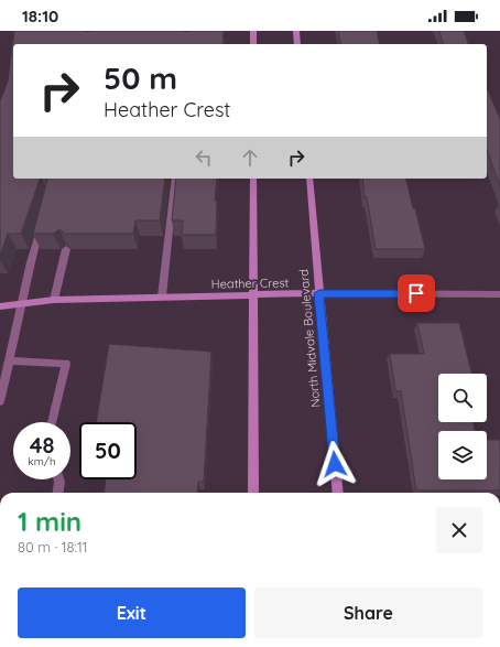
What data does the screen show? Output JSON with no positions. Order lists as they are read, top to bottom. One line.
{"streets":{"main road":["Heather Crest","North Midvale Boulevard"]},"crossings":[["Heather Crest","North Midvale Boulevard"]],"page":{"status":"18:10","turn":["50 m","Heather Crest"],"speed":"48 km/h","limit":"50","heading":["1 min","80 m · 18:11"],"buttons":["Exit","Share"]}}
